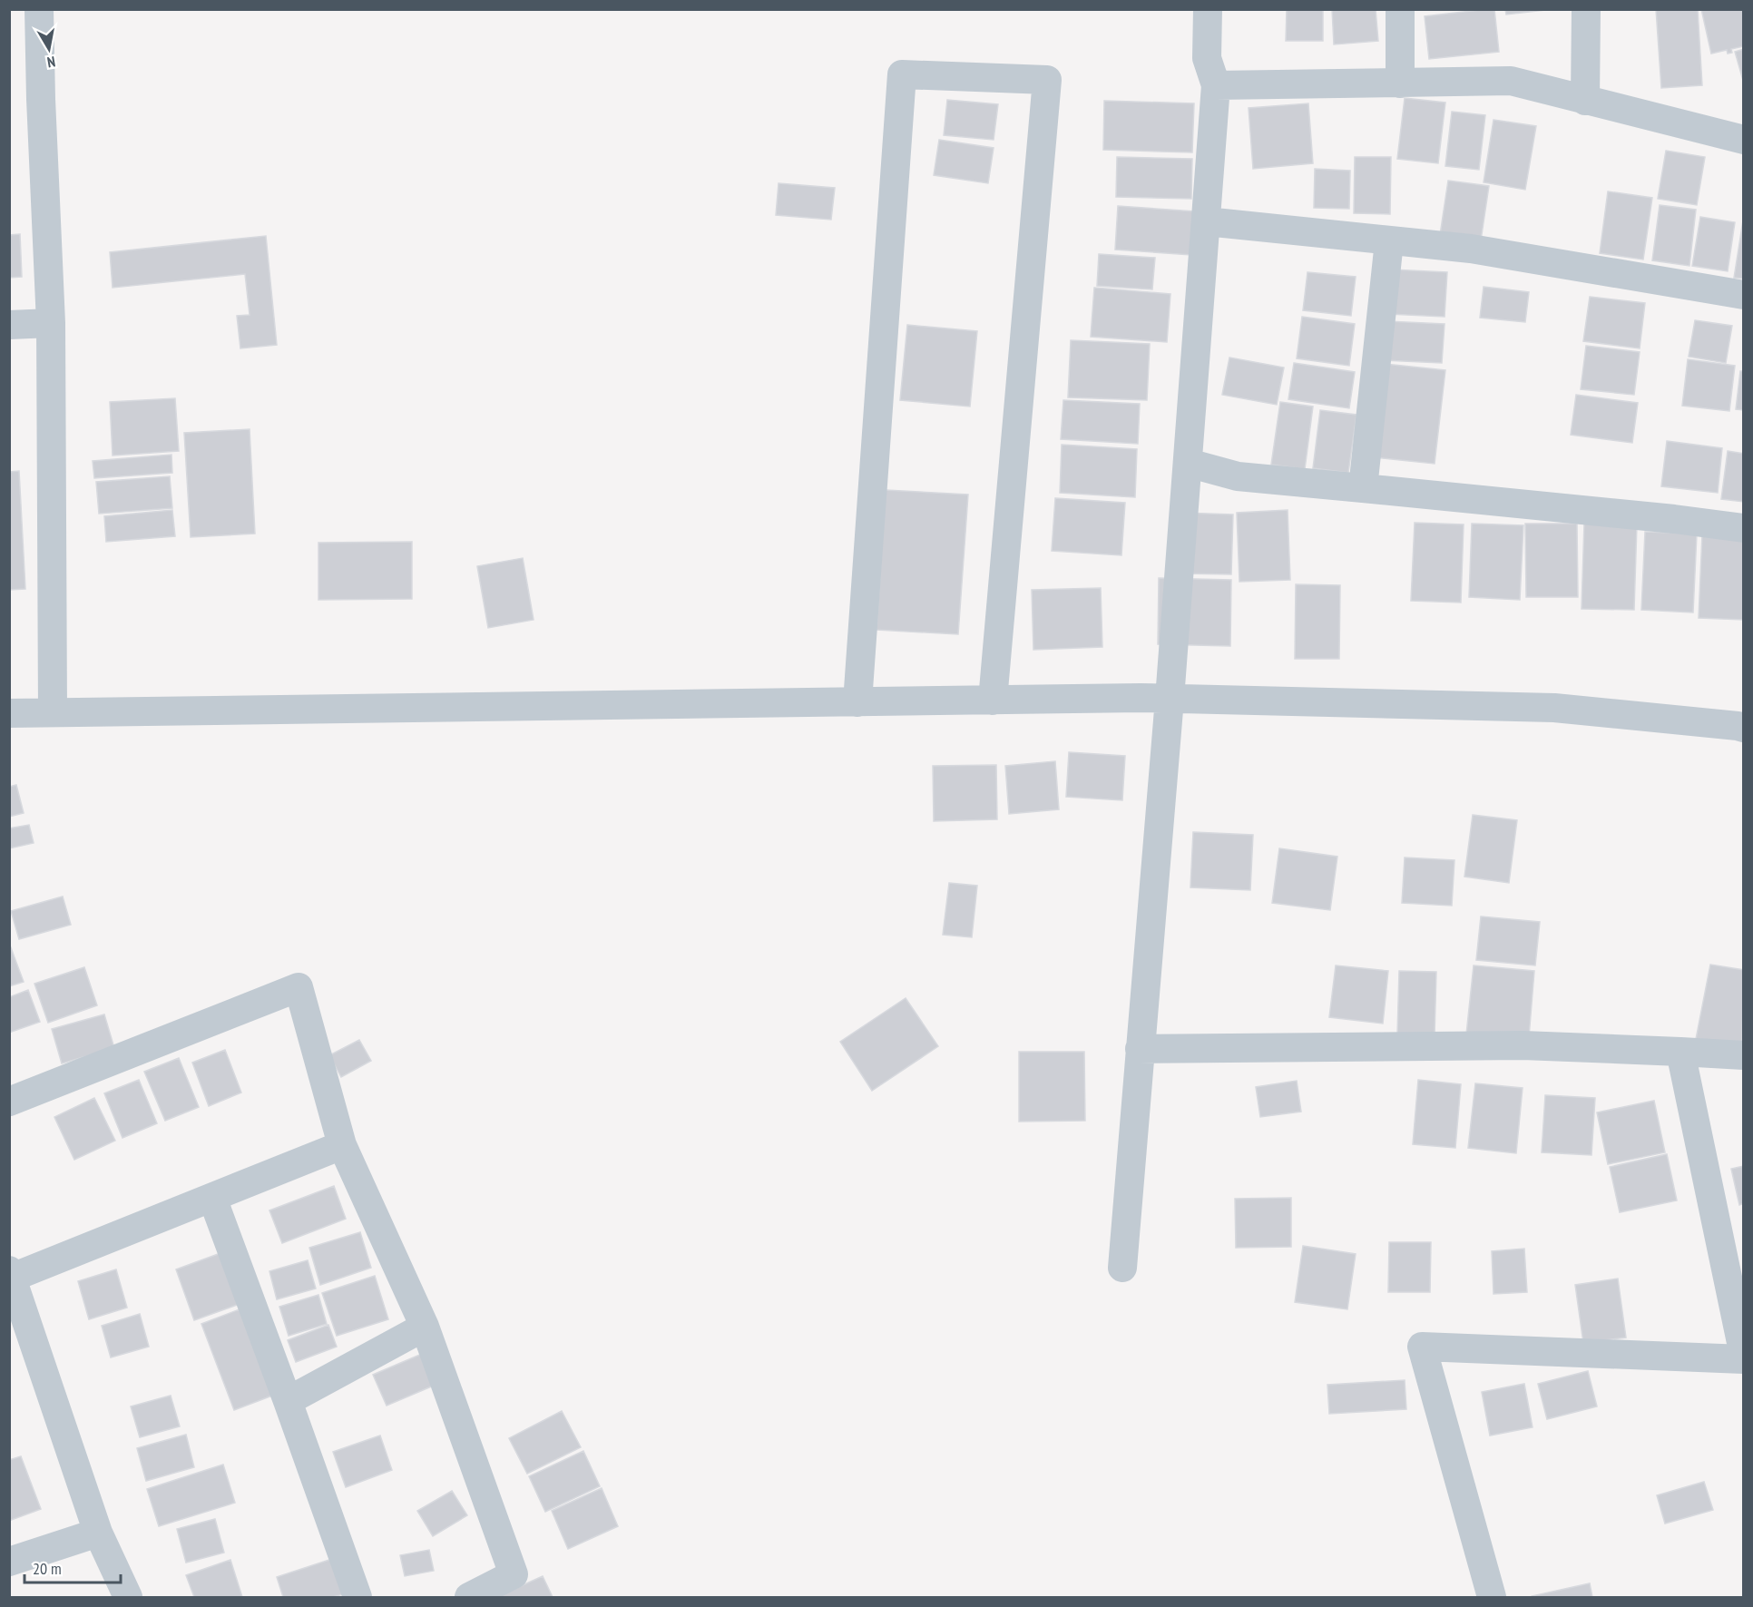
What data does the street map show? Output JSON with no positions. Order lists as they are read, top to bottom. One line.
{"scale_bar":"20 m","north":"bottom"}
